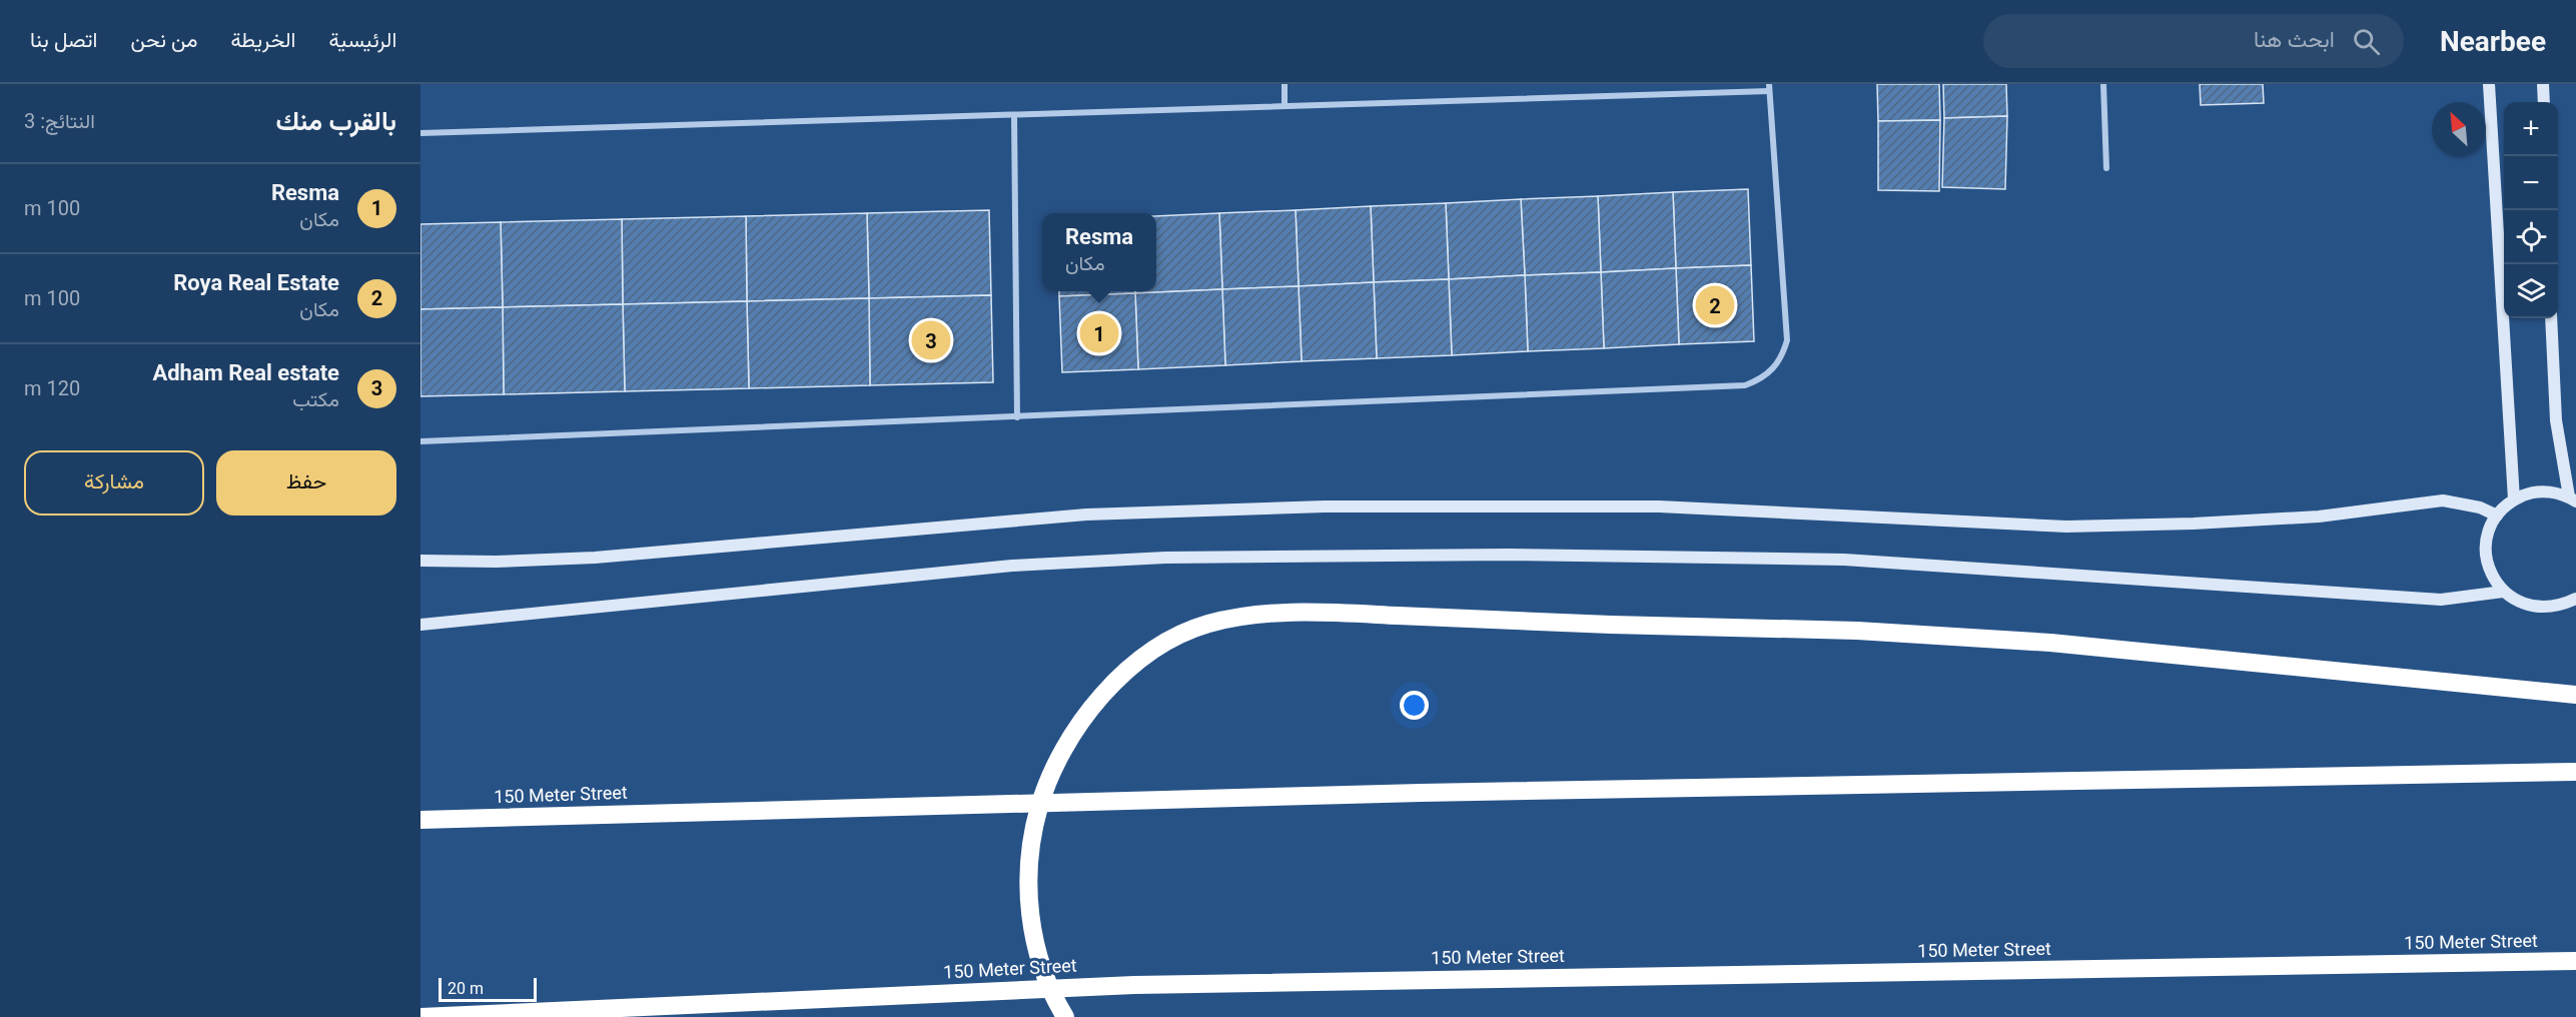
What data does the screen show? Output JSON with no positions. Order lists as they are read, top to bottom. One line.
{"streets":{"highway":["150 Meter Street"]},"scale_bar":"20 m","north":"top left","page":{"header":"Nearbee","search":"ابحث هنا","nav":["الرئيسية","الخريطة","من نحن","اتصل بنا"],"heading":["بالقرب منك","النتائج: 3"],"map_buttons":["+","−"],"list":[{"mark":"1","name":"Resma","note":"مكان","value":"100 m"},{"mark":"2","name":"Roya Real Estate","note":"مكان","value":"100 m"},{"mark":"3","name":"Adham Real estate","note":"مكتب","value":"120 m"}],"popup":["Resma","مكان"],"pins":["2","1","3"],"buttons":["حفظ","مشاركة"],"scale":"20 m"}}
